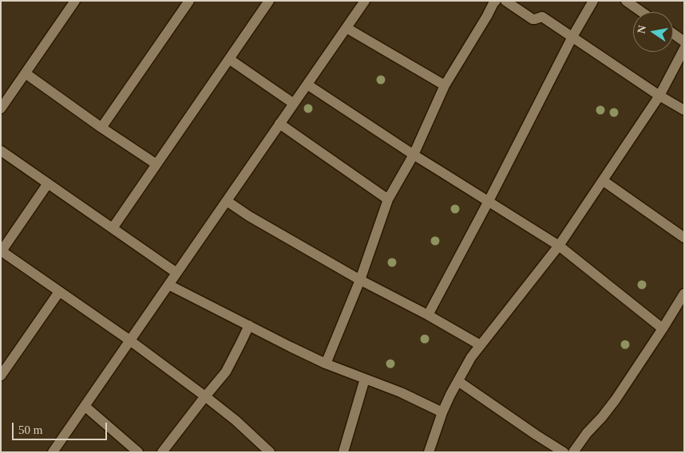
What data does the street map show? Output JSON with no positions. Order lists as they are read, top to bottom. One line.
{"scale_bar":"50 m","north":"left"}
